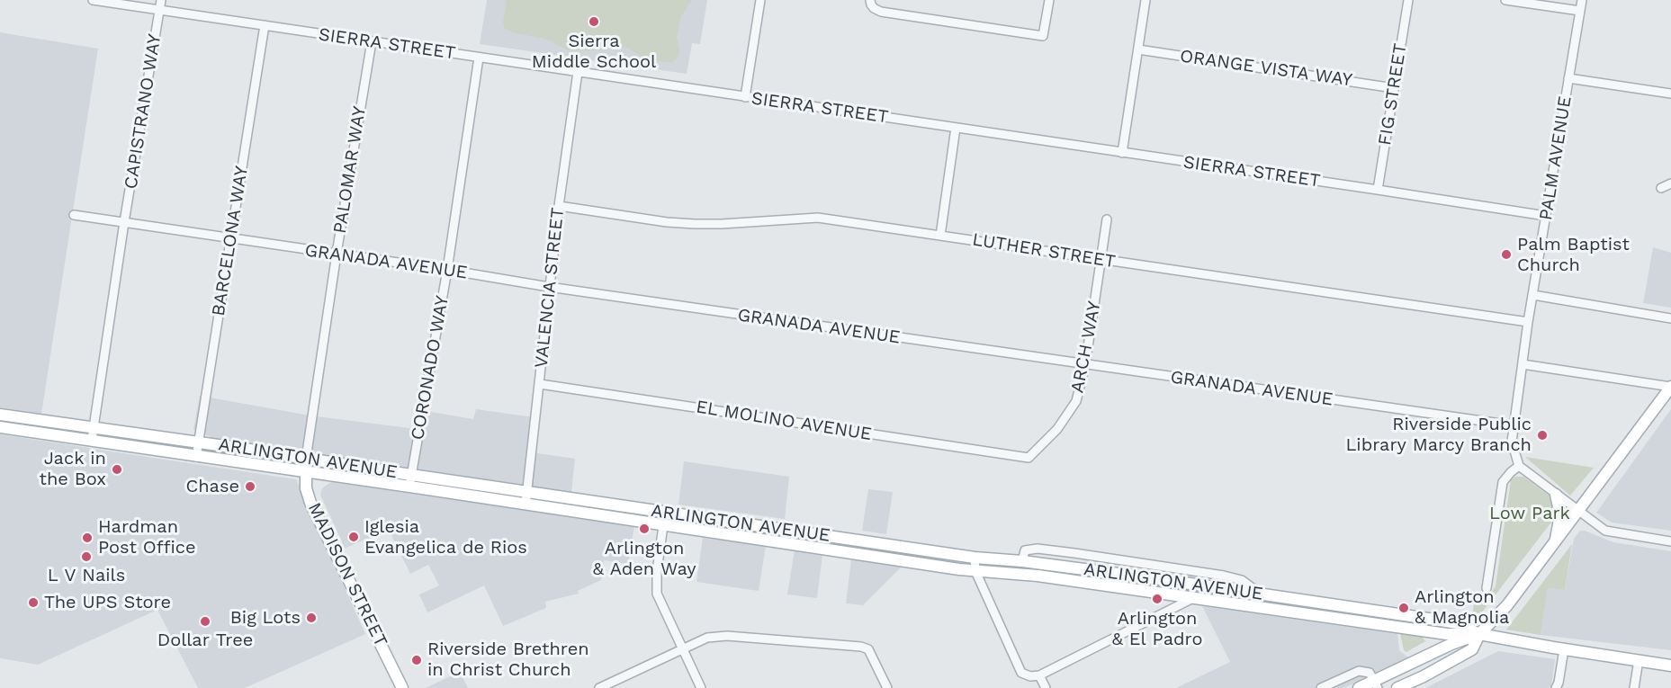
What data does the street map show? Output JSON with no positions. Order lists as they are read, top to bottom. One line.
{"streets":{"main road":["ARLINGTON AVENUE","MADISON STREET"],"street":["SIERRA STREET","ORANGE VISTA WAY","FIG STREET","CAPISTRANO WAY","PALM AVENUE","PALOMAR WAY","BARCELONA WAY","LUTHER STREET","GRANADA AVENUE","VALENCIA STREET","ARCH WAY","CORONADO WAY","EL MOLINO AVENUE"]},"crossings":[["SIERRA STREET","FIG STREET"],["SIERRA STREET","CAPISTRANO WAY"],["SIERRA STREET","PALM AVENUE"],["SIERRA STREET","PALOMAR WAY"],["SIERRA STREET","BARCELONA WAY"],["SIERRA STREET","VALENCIA STREET"],["SIERRA STREET","CORONADO WAY"],["ORANGE VISTA WAY","FIG STREET"],["CAPISTRANO WAY","GRANADA AVENUE"],["CAPISTRANO WAY","ARLINGTON AVENUE"],["PALM AVENUE","LUTHER STREET"],["PALM AVENUE","GRANADA AVENUE"],["PALOMAR WAY","GRANADA AVENUE"],["PALOMAR WAY","ARLINGTON AVENUE"],["PALOMAR WAY","MADISON STREET"],["BARCELONA WAY","GRANADA AVENUE"],["BARCELONA WAY","ARLINGTON AVENUE"],["LUTHER STREET","VALENCIA STREET"],["LUTHER STREET","ARCH WAY"],["GRANADA AVENUE","VALENCIA STREET"],["GRANADA AVENUE","ARCH WAY"],["GRANADA AVENUE","CORONADO WAY"],["VALENCIA STREET","EL MOLINO AVENUE"],["VALENCIA STREET","ARLINGTON AVENUE"],["ARCH WAY","EL MOLINO AVENUE"],["CORONADO WAY","ARLINGTON AVENUE"],["ARLINGTON AVENUE","MADISON STREET"]],"parks":["Low Park"],"places":["Sierra Middle School","Palm Baptist Church","Riverside Public Library Marcy Branch","Jack in the Box","Chase","Arlington & Aden Way","Iglesia Evangelica de Rios","Hardman Post Office","L V Nails","Arlington & El Padro","The UPS Store","Arlington & Magnolia","Big Lots","Dollar Tree","Riverside Brethren in Christ Church"]}
